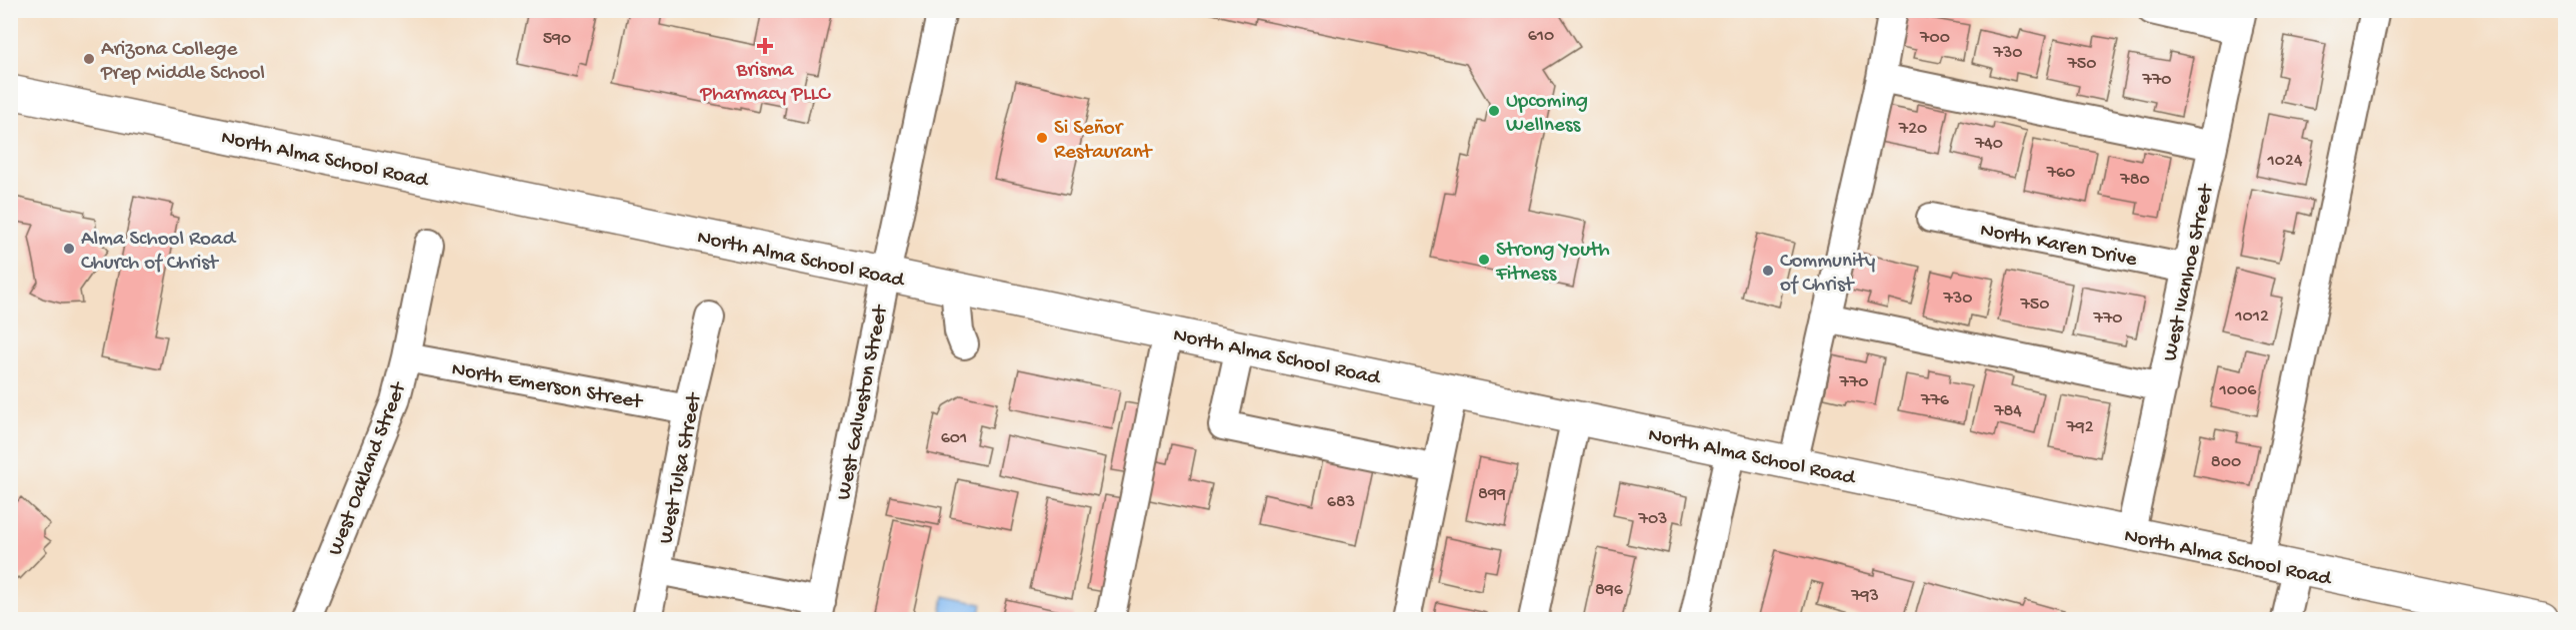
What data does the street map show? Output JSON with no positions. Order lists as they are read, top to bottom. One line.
{"streets":{"main road":["North Alma School Road"],"street":["North Karen Drive","West Ivanhoe Street","North Emerson Street","West Galveston Street","West Oakland Street","West Tulsa Street"]},"crossings":[["North Alma School Road","West Ivanhoe Street"],["North Alma School Road","West Galveston Street"],["North Karen Drive","West Ivanhoe Street"],["North Emerson Street","West Oakland Street"],["North Emerson Street","West Tulsa Street"]],"places":{"health":["Brisma Pharmacy PLLC"],"other":["Arizona College Prep Middle School","Upcoming Wellness","Si Señor Restaurant","Alma School Road Church of Christ","Strong Youth Fitness","Community of Christ"]},"house_numbers":["610","700","590","730","750","770","720","740","1024","760","780","730","750","1012","770","770","1006","776","784","792","601","800","899","683","703","896","793"]}
